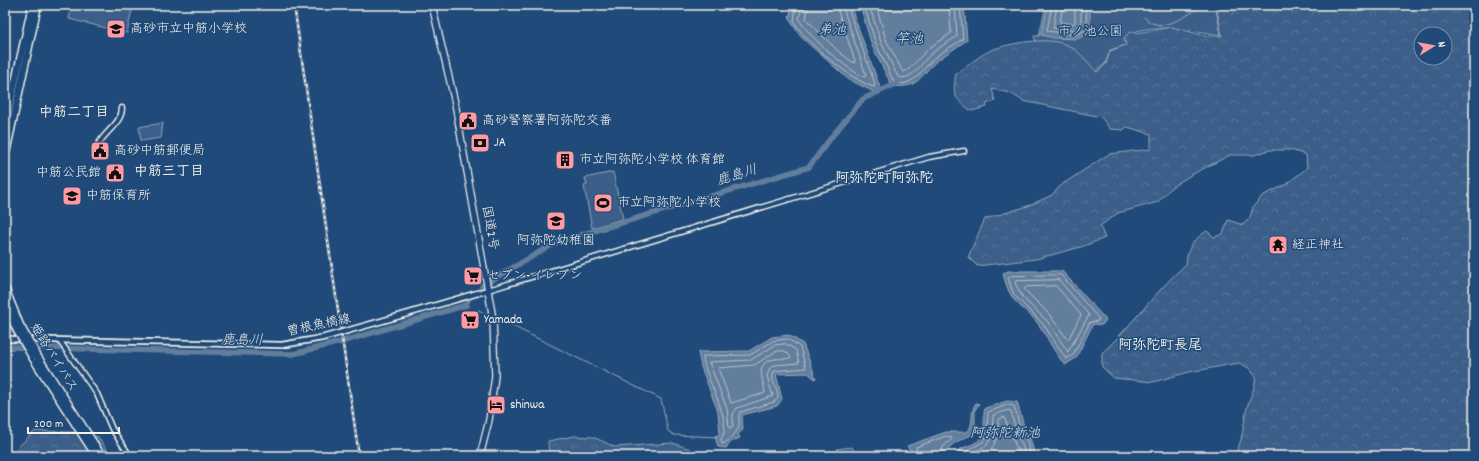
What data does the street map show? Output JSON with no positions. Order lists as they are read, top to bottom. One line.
{"streets":{"highway":["国道2号","姫路バイパス"],"main road":["曽根魚橋線"]},"crossings":[["国道2号","曽根魚橋線"]],"districts":["中筋二丁目","中筋三丁目","阿弥陀町阿弥陀","阿弥陀町長尾"],"water":["弟池","竿池","鹿島川","阿弥陀新池"],"parks":["市ノ池公園"],"places":{"school or university":["高砂市立中筋小学校","中筋保育所","阿弥陀幼稚園"],"public building":["高砂警察署阿弥陀交番","高砂中筋郵便局","中筋公民館"],"bank":["JA"],"building":["市立阿弥陀小学校 体育館"],"sports":["市立阿弥陀小学校"],"temple":["経正神社"],"supermarket":["セブン-イレブン","Yamada"],"hotel":["shinwa"]},"scale_bar":"200 m","north":"right"}
